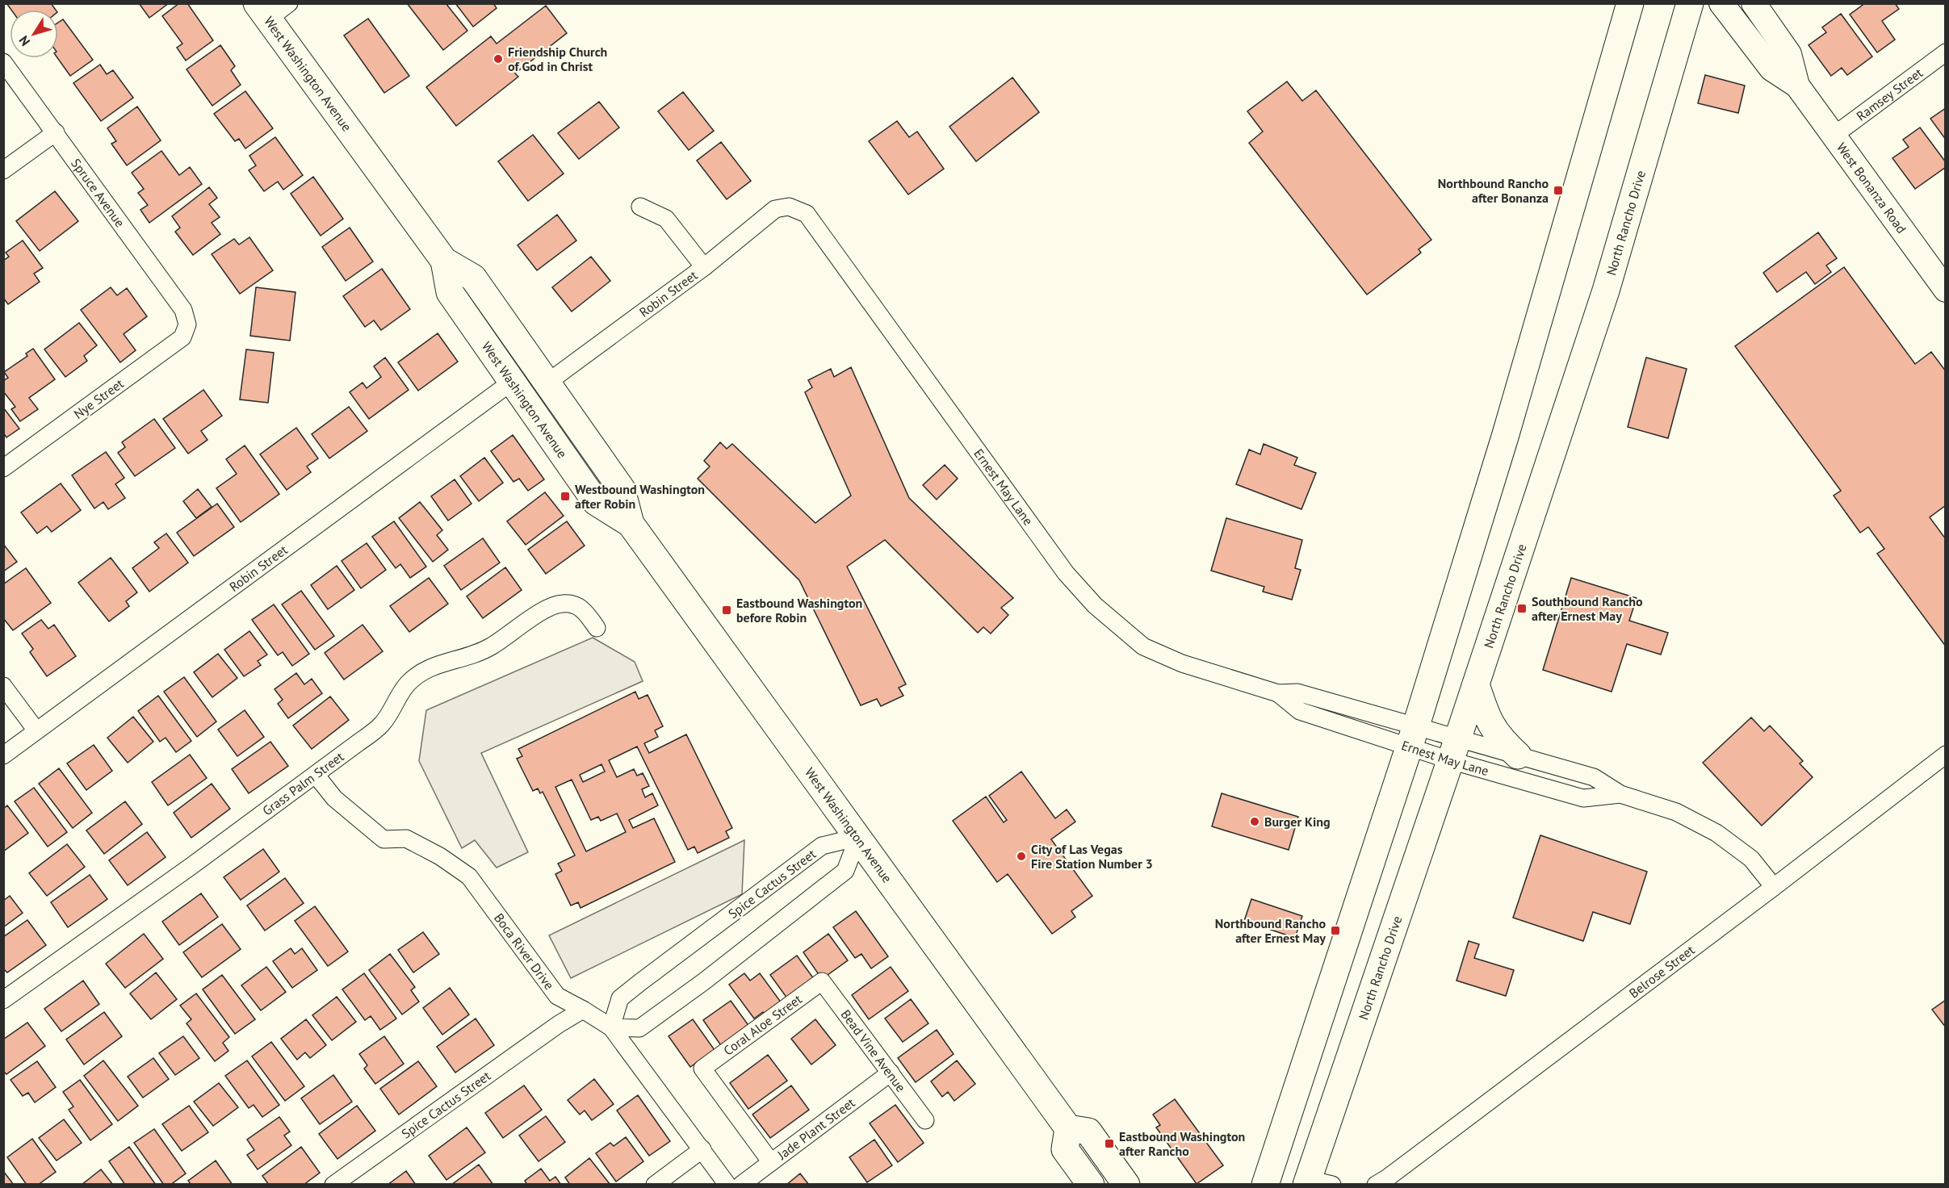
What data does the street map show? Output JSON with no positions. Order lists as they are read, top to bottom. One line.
{"streets":{"main road":["West Washington Avenue","North Rancho Drive"],"street":["Ramsey Street","West Bonanza Road","Spruce Avenue","Robin Street","Nye Street","Ernest May Lane","Grass Palm Street","Spice Cactus Street","Boca River Drive","Belrose Street","Coral Aloe Street","Bead Vine Avenue","Jade Plant Street"]},"crossings":[["West Washington Avenue","Robin Street"],["West Washington Avenue","Spice Cactus Street"],["Ramsey Street","West Bonanza Road"],["Spruce Avenue","Nye Street"],["North Rancho Drive","Ernest May Lane"],["Robin Street","Ernest May Lane"],["Ernest May Lane","Belrose Street"],["Grass Palm Street","Boca River Drive"],["Spice Cactus Street","Boca River Drive"],["Coral Aloe Street","Bead Vine Avenue"],["Coral Aloe Street","Jade Plant Street"],["Bead Vine Avenue","Jade Plant Street"]],"places":{"other":["Friendship Church of God in Christ","Burger King","City of Las Vegas Fire Station Number 3"],"transit":["Northbound Rancho after Bonanza","Westbound Washington after Robin","Southbound Rancho after Ernest May","Eastbound Washington before Robin","Northbound Rancho after Ernest May","Eastbound Washington after Rancho"]},"north":"bottom left"}
